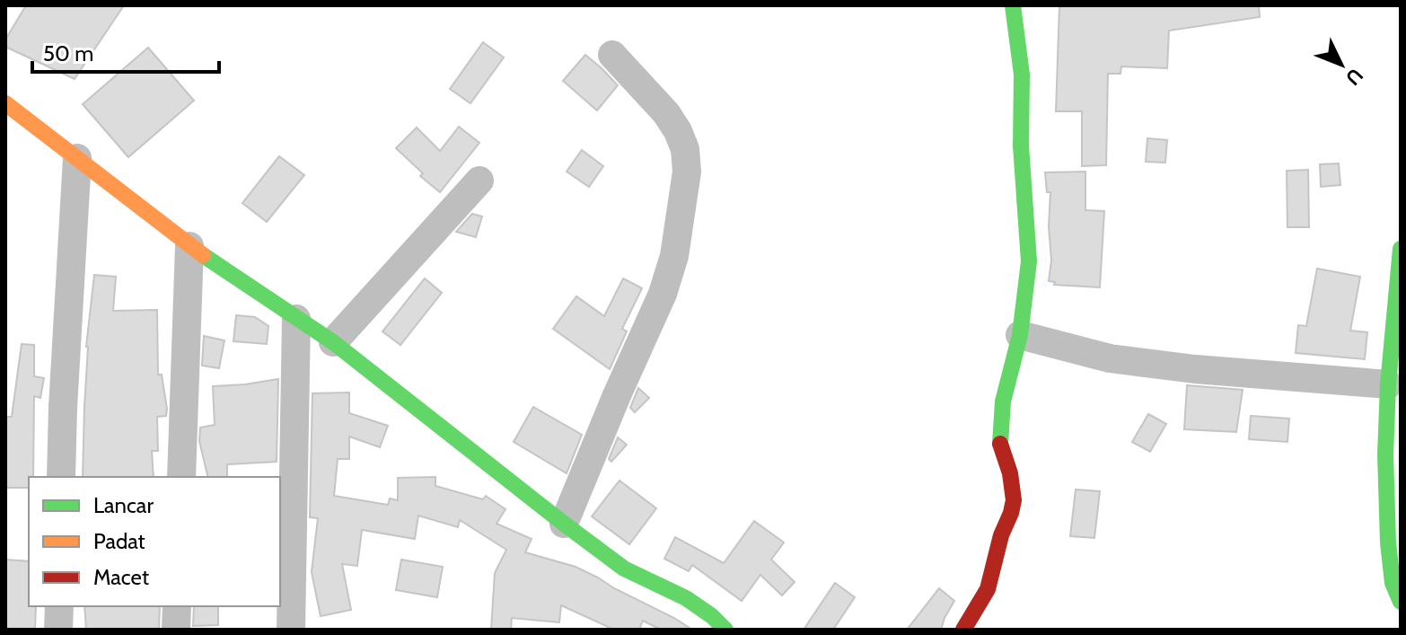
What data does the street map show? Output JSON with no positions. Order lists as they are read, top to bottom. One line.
{"legend":["Lancar","Padat","Macet"],"scale_bar":"50 m","north":"bottom right"}
